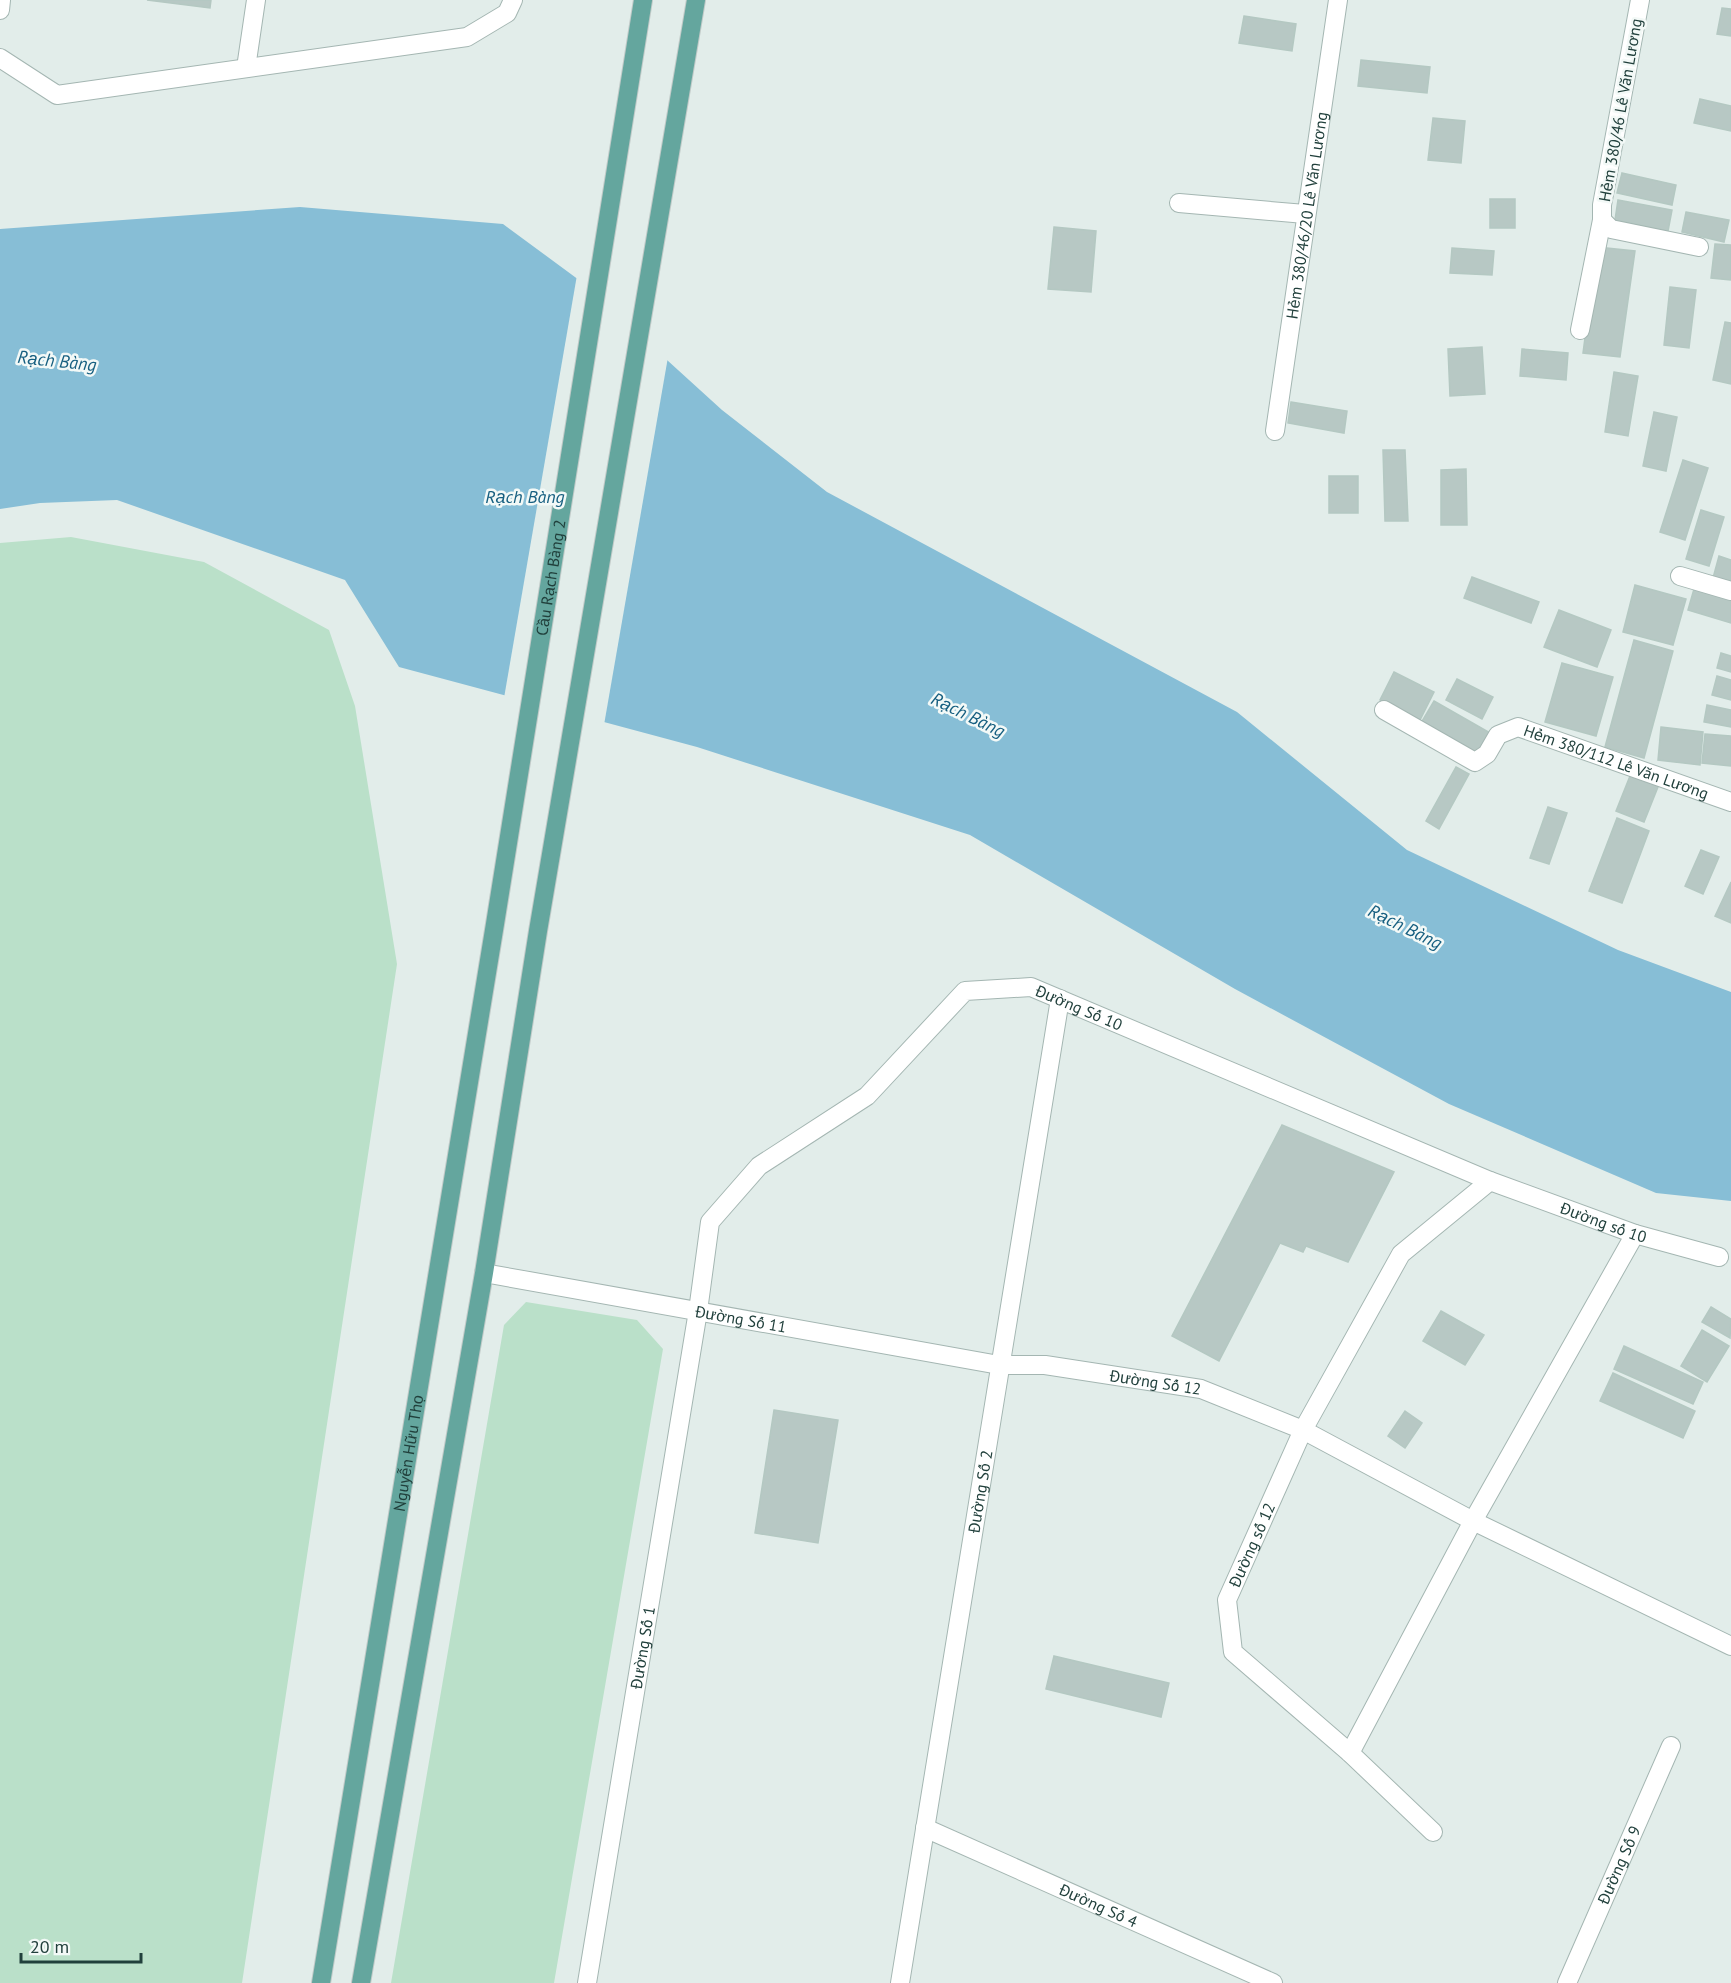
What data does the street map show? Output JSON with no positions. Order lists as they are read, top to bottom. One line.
{"streets":{"main road":["Cầu Rạch Bàng 2","Nguyễn Hữu Thọ"],"street":["Hẻm 380/46 Lê Văn Lương","Hẻm 380/46/20 Lê Văn Lương","Hẻm 380/112 Lê Văn Lương","Đường Số 10","Đường số 10","Đường Số 11","Đường Số 12","Đường Số 2","Đường số 12","Đường Số 1","Đường Số 9","Đường Số 4"]},"crossings":[["Cầu Rạch Bàng 2","Nguyễn Hữu Thọ"],["Đường Số 10","Đường số 10"],["Đường Số 10","Đường Số 11"],["Đường Số 10","Đường Số 2"],["Đường Số 10","Đường số 12"],["Đường Số 10","Đường Số 1"],["Đường số 10","Đường số 12"],["Đường Số 11","Đường Số 12"],["Đường Số 11","Đường Số 2"],["Đường Số 11","Đường Số 1"],["Đường Số 12","Đường Số 2"],["Đường Số 12","Đường số 12"],["Đường Số 2","Đường Số 4"]],"water":["Rạch Bàng"],"scale_bar":"20 m"}
